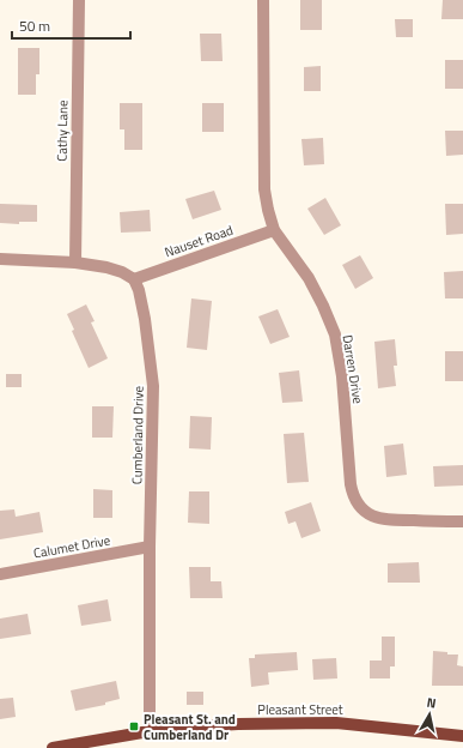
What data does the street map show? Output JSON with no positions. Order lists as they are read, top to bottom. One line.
{"streets":{"main road":["Pleasant Street"],"street":["Cathy Lane","Nauset Road","Darren Drive","Cumberland Drive","Calumet Drive"]},"crossings":[["Nauset Road","Darren Drive"],["Nauset Road","Cumberland Drive"],["Cumberland Drive","Calumet Drive"],["Cumberland Drive","Pleasant Street"]],"places":{"transit":["Pleasant St. and Cumberland Dr"]},"scale_bar":"50 m","north":"top"}
